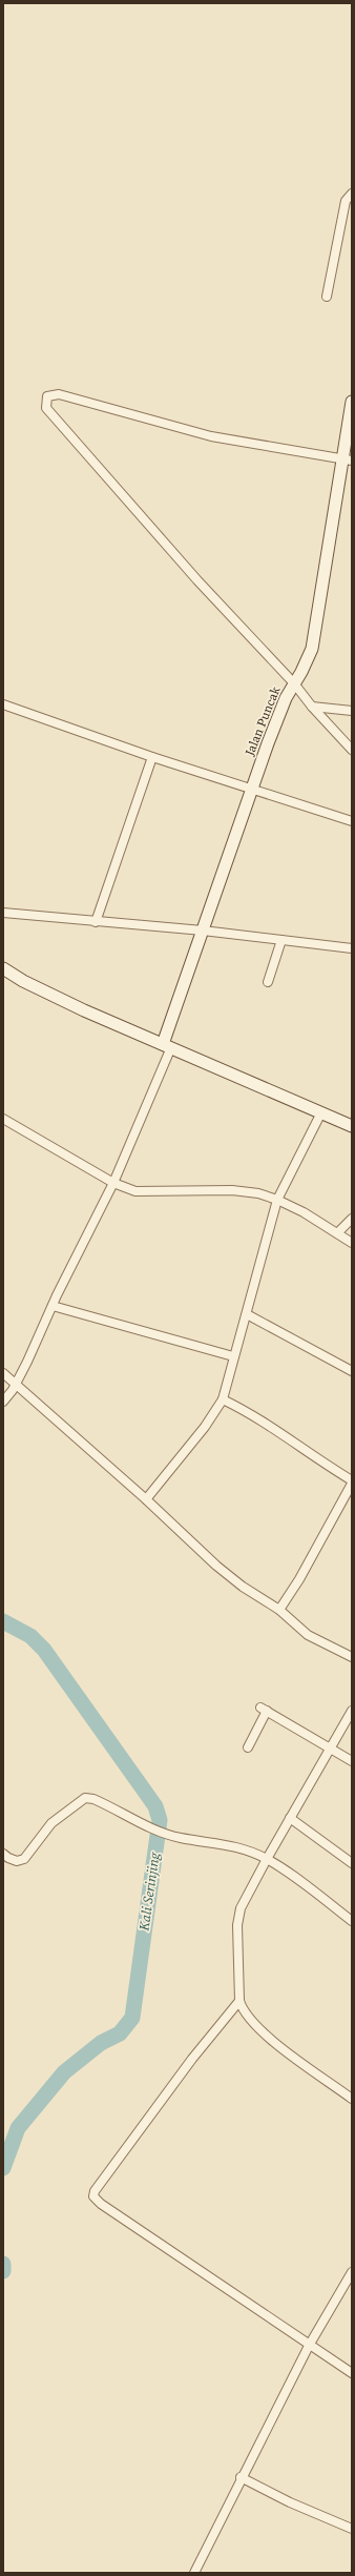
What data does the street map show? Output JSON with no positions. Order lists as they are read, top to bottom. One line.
{"streets":{"street":["Jalan Puncak"]},"water":["Kali Serinjing"]}
